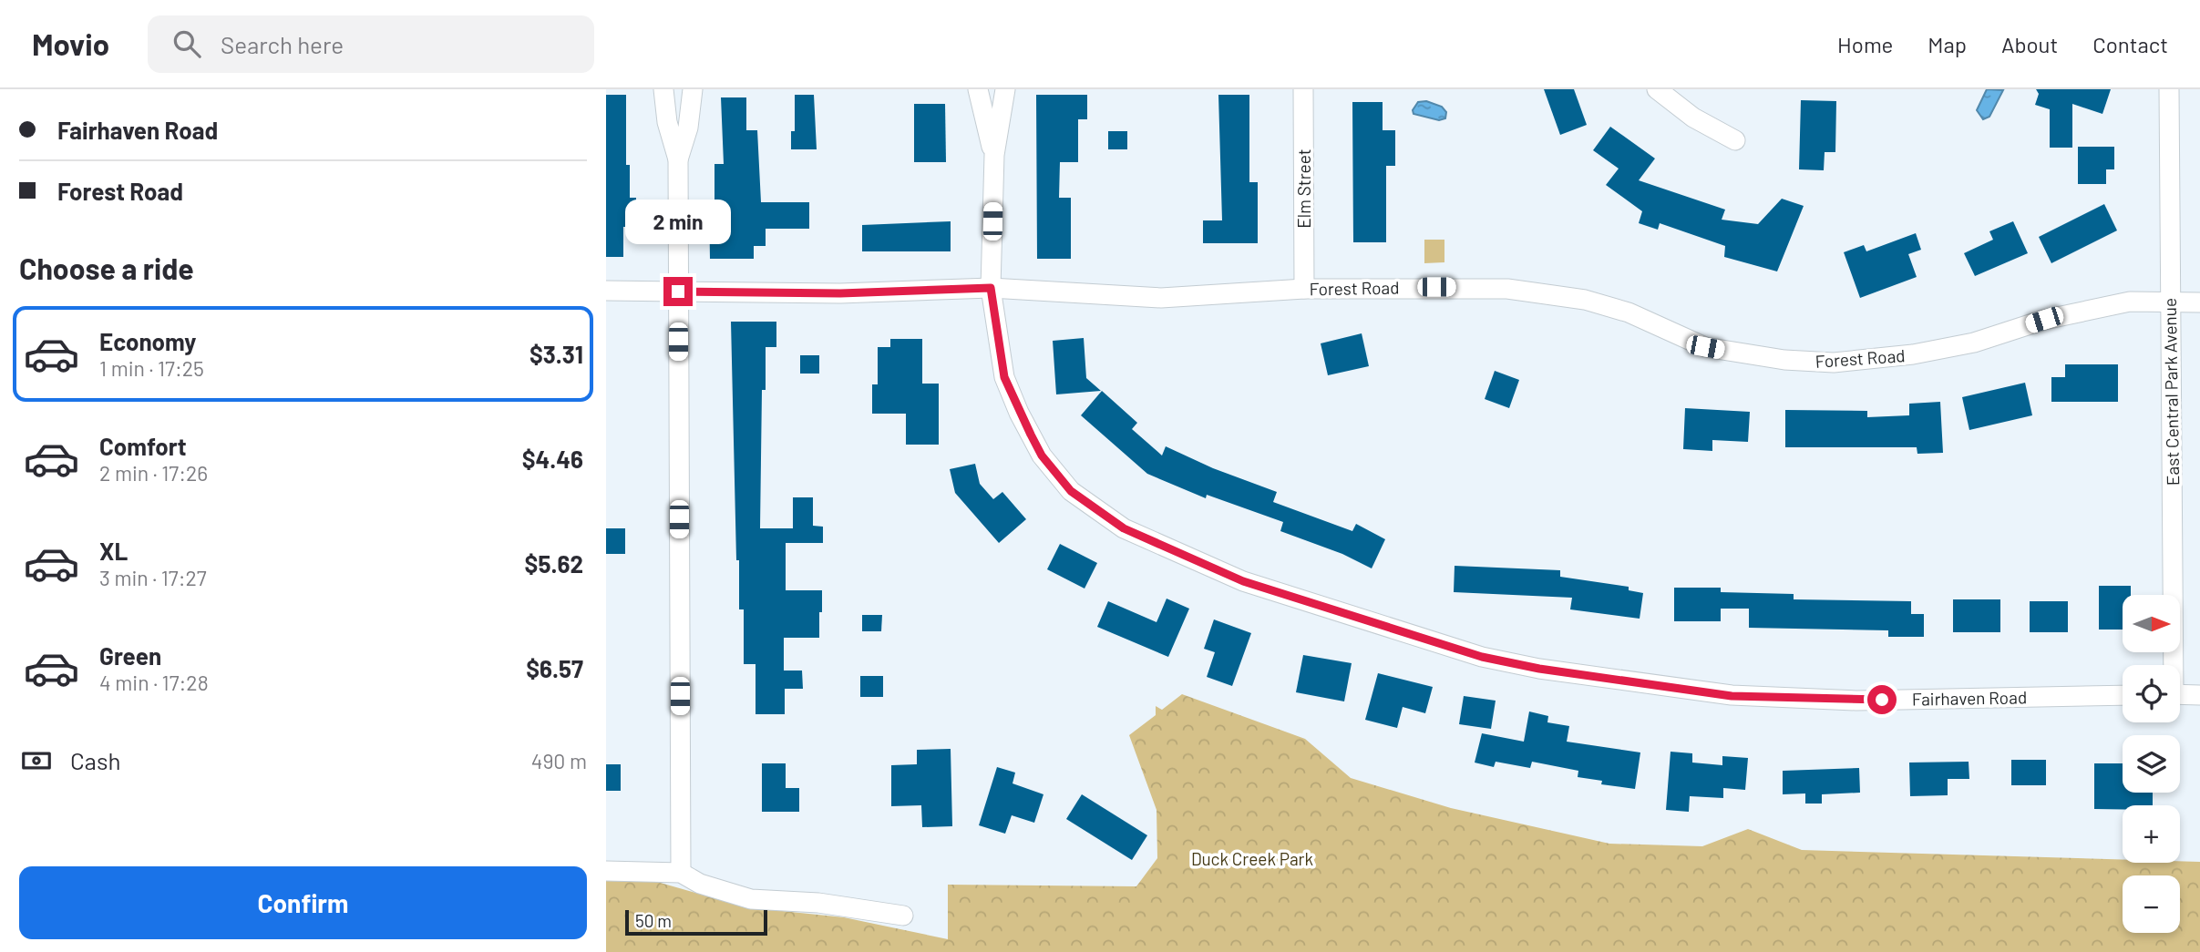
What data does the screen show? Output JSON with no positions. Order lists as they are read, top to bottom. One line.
{"streets":{"street":["Elm Street","Forest Road","East Central Park Avenue","Fairhaven Road"]},"crossings":[["Elm Street","Forest Road"],["Forest Road","East Central Park Avenue"],["Forest Road","Fairhaven Road"]],"parks":["Duck Creek Park"],"scale_bar":"50 m","north":"right","page":{"header":"Movio","search":"Search here","nav":["Home","Map","About","Contact"],"banner":["Fairhaven Road","Forest Road"],"bubble":"2 min","heading":"Choose a ride","list":[{"name":"Economy","note":"1 min · 17:25","value":"$3.31"},{"name":"Comfort","note":"2 min · 17:26","value":"$4.46"},{"name":"XL","note":"3 min · 17:27","value":"$5.62"},{"name":"Green","note":"4 min · 17:28","value":"$6.57"}],"map_buttons":["+","−"],"pay":["Cash","490 m"],"buttons":"Confirm","scale":"50 m"}}
